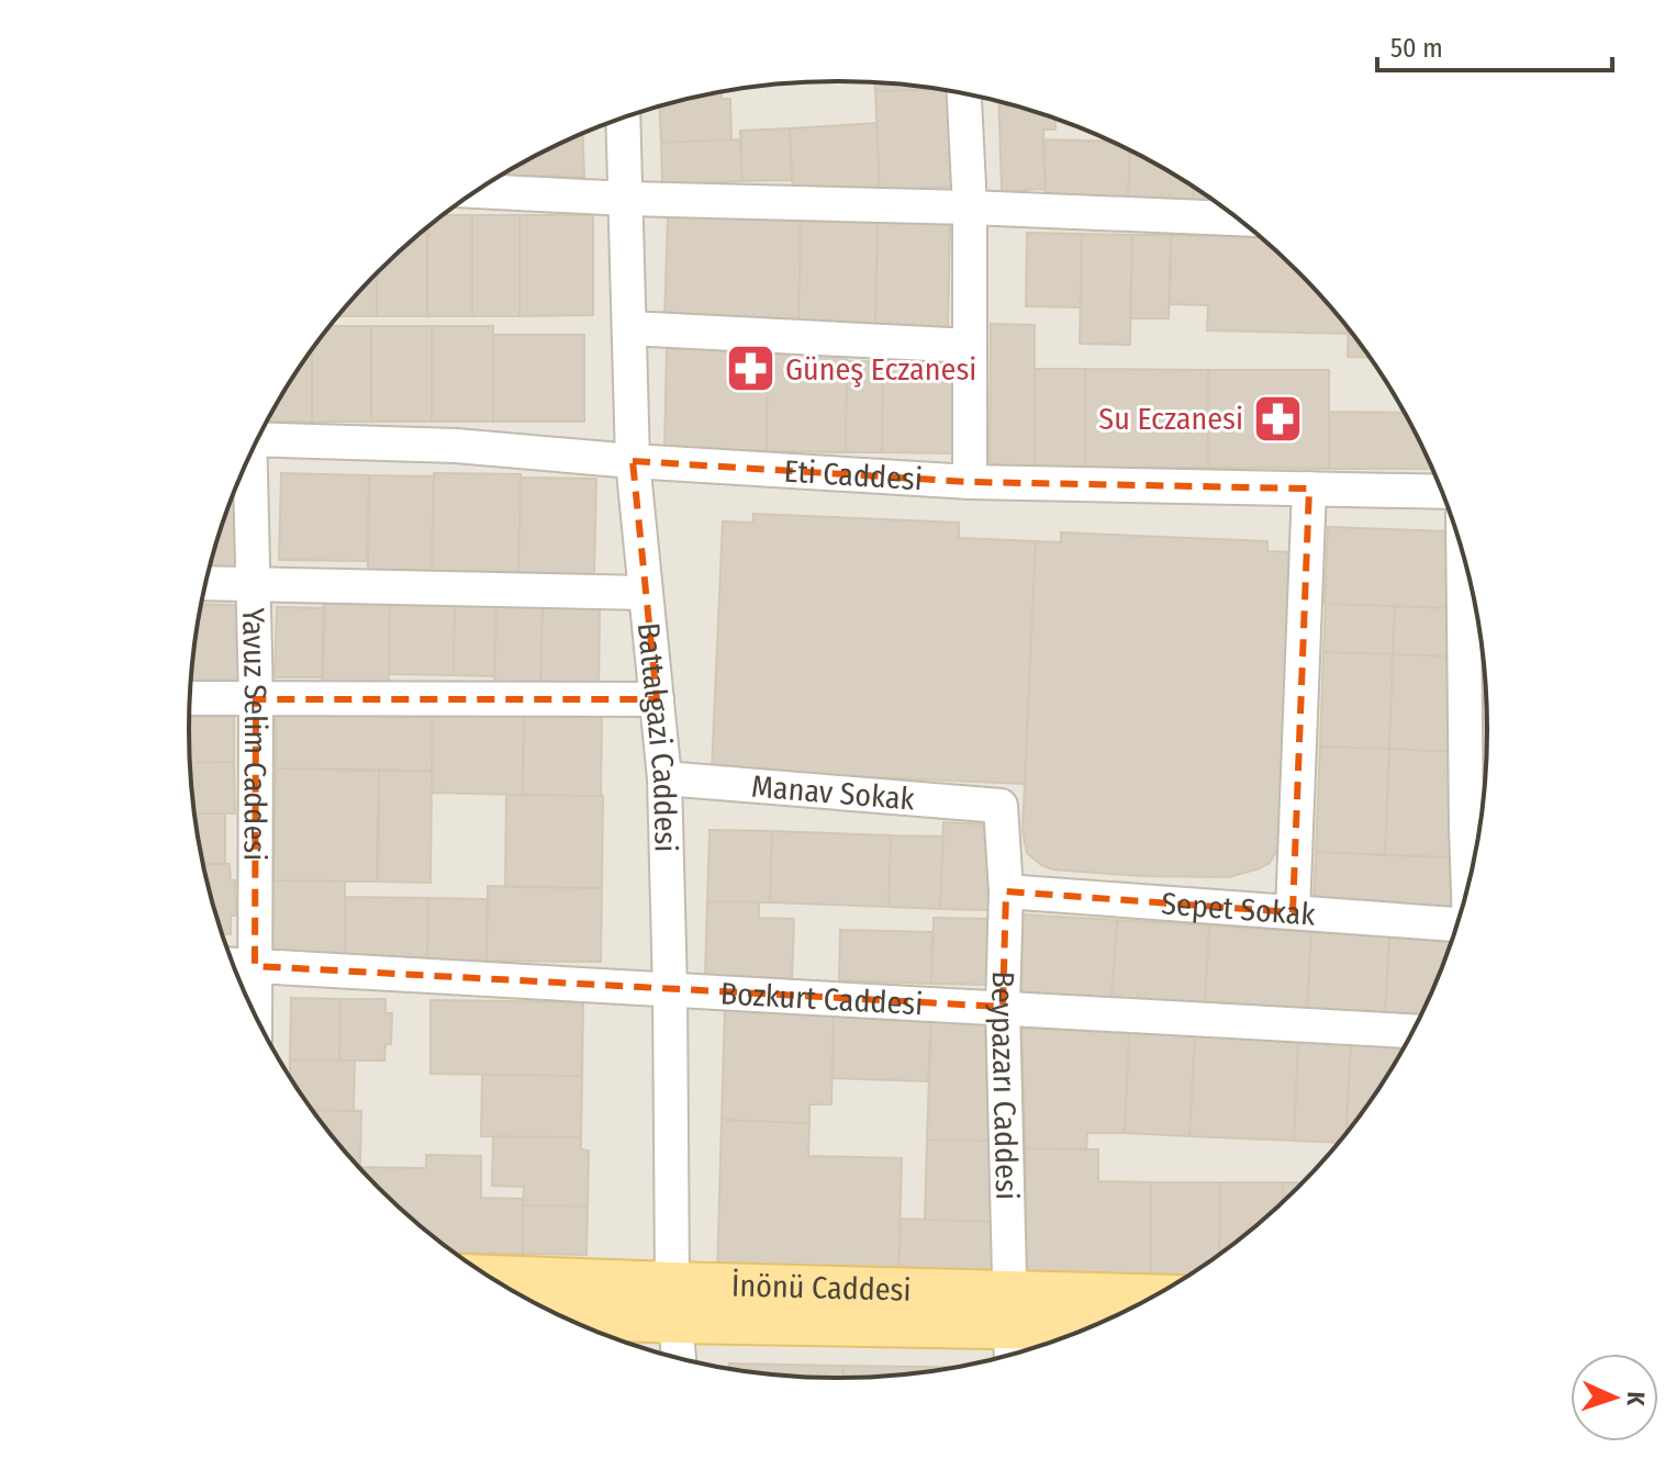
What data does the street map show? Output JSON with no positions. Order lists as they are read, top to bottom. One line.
{"streets":{"main road":["İnönü Caddesi"],"street":["Eti Caddesi","Yavuz Selim Caddesi","Battalgazi Caddesi","Manav Sokak","Sepet Sokak","Bozkurt Caddesi","Beypazarı Caddesi"]},"crossings":[["Eti Caddesi","Battalgazi Caddesi"],["Yavuz Selim Caddesi","Bozkurt Caddesi"],["Battalgazi Caddesi","Manav Sokak"],["Battalgazi Caddesi","Bozkurt Caddesi"],["Battalgazi Caddesi","İnönü Caddesi"],["Manav Sokak","Beypazarı Caddesi"],["Sepet Sokak","Beypazarı Caddesi"],["Bozkurt Caddesi","Beypazarı Caddesi"],["Beypazarı Caddesi","İnönü Caddesi"]],"places":{"pharmacy":["Güneş Eczanesi","Su Eczanesi"]},"scale_bar":"50 m","north":"right"}
